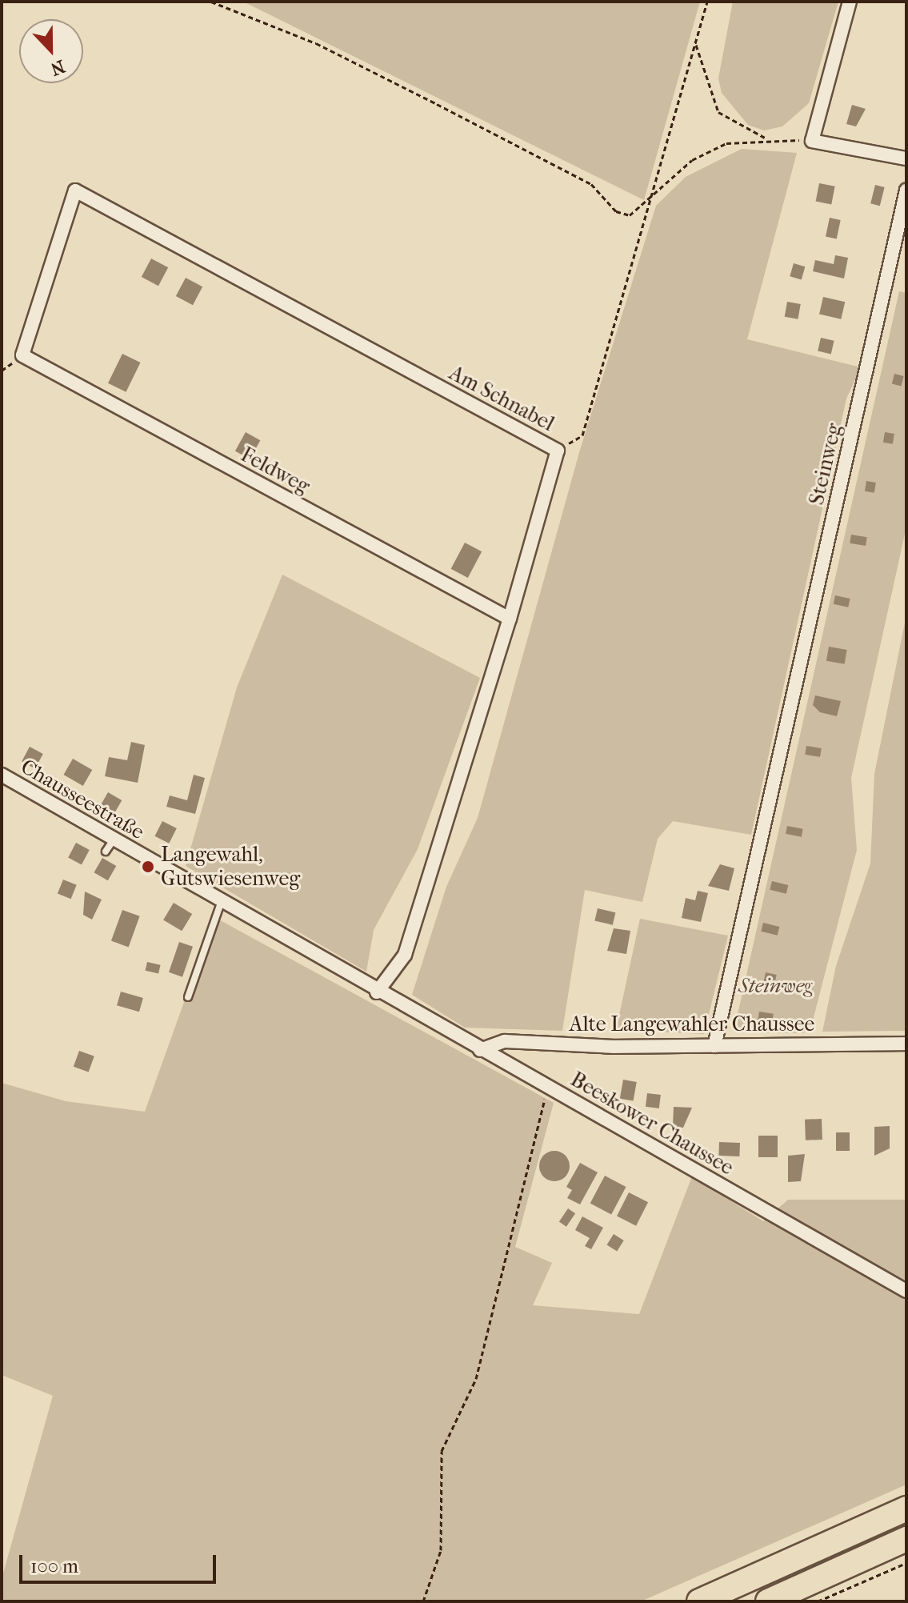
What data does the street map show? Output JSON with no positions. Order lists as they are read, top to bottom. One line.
{"streets":{"street":["Am Schnabel","Steinweg","Feldweg","Chausseestraße","Alte Langewahler Chaussee","Beeskower Chaussee"]},"crossings":[["Am Schnabel","Feldweg"],["Am Schnabel","Chausseestraße"],["Am Schnabel","Beeskower Chaussee"],["Steinweg","Alte Langewahler Chaussee"],["Chausseestraße","Beeskower Chaussee"],["Alte Langewahler Chaussee","Beeskower Chaussee"]],"parks":["Steinweg"],"places":["Langewahl, Gutswiesenweg"],"scale_bar":"100 m","north":"bottom"}
